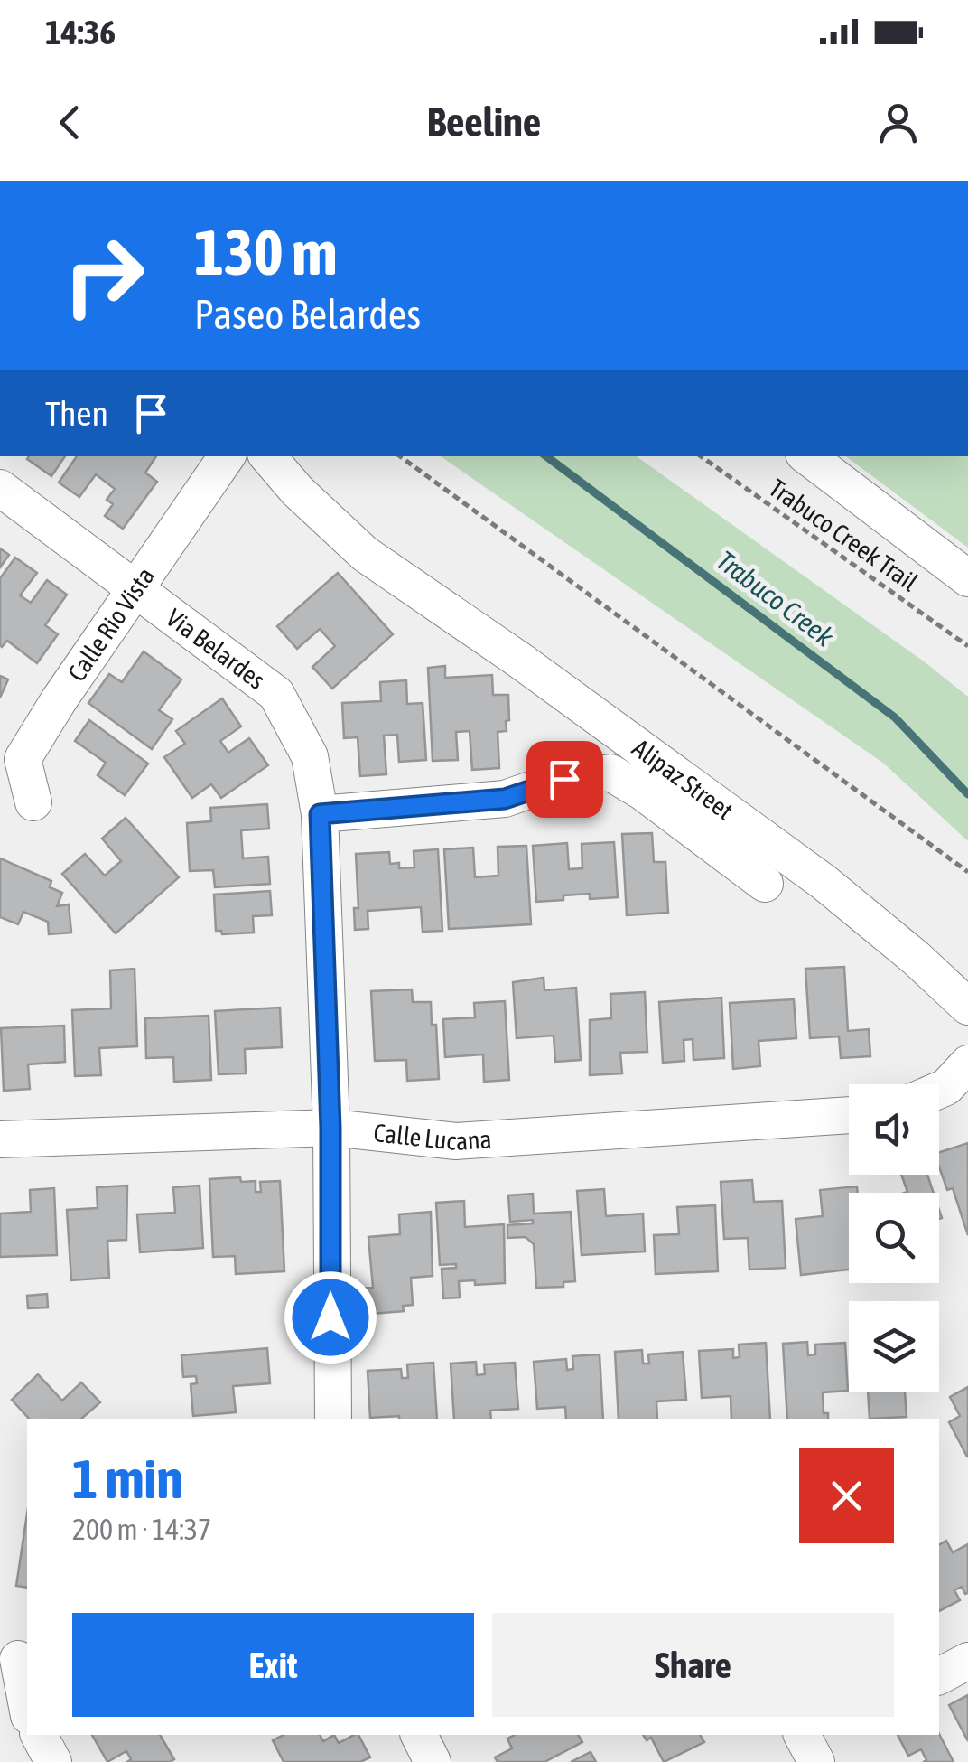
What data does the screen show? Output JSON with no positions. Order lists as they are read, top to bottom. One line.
{"streets":{"street":["Calle Rio Vista","Via Belardes","Alipaz Street","Calle Lucana"],"path":["Trabuco Creek Trail"]},"crossings":[["Calle Rio Vista","Via Belardes"],["Via Belardes","Calle Lucana"]],"water":["Trabuco Creek"],"page":{"status":"14:36","header":"Beeline","turn":["130 m","Paseo Belardes"],"then":"Then","heading":["1 min","200 m · 14:37"],"buttons":["Exit","Share"]}}
